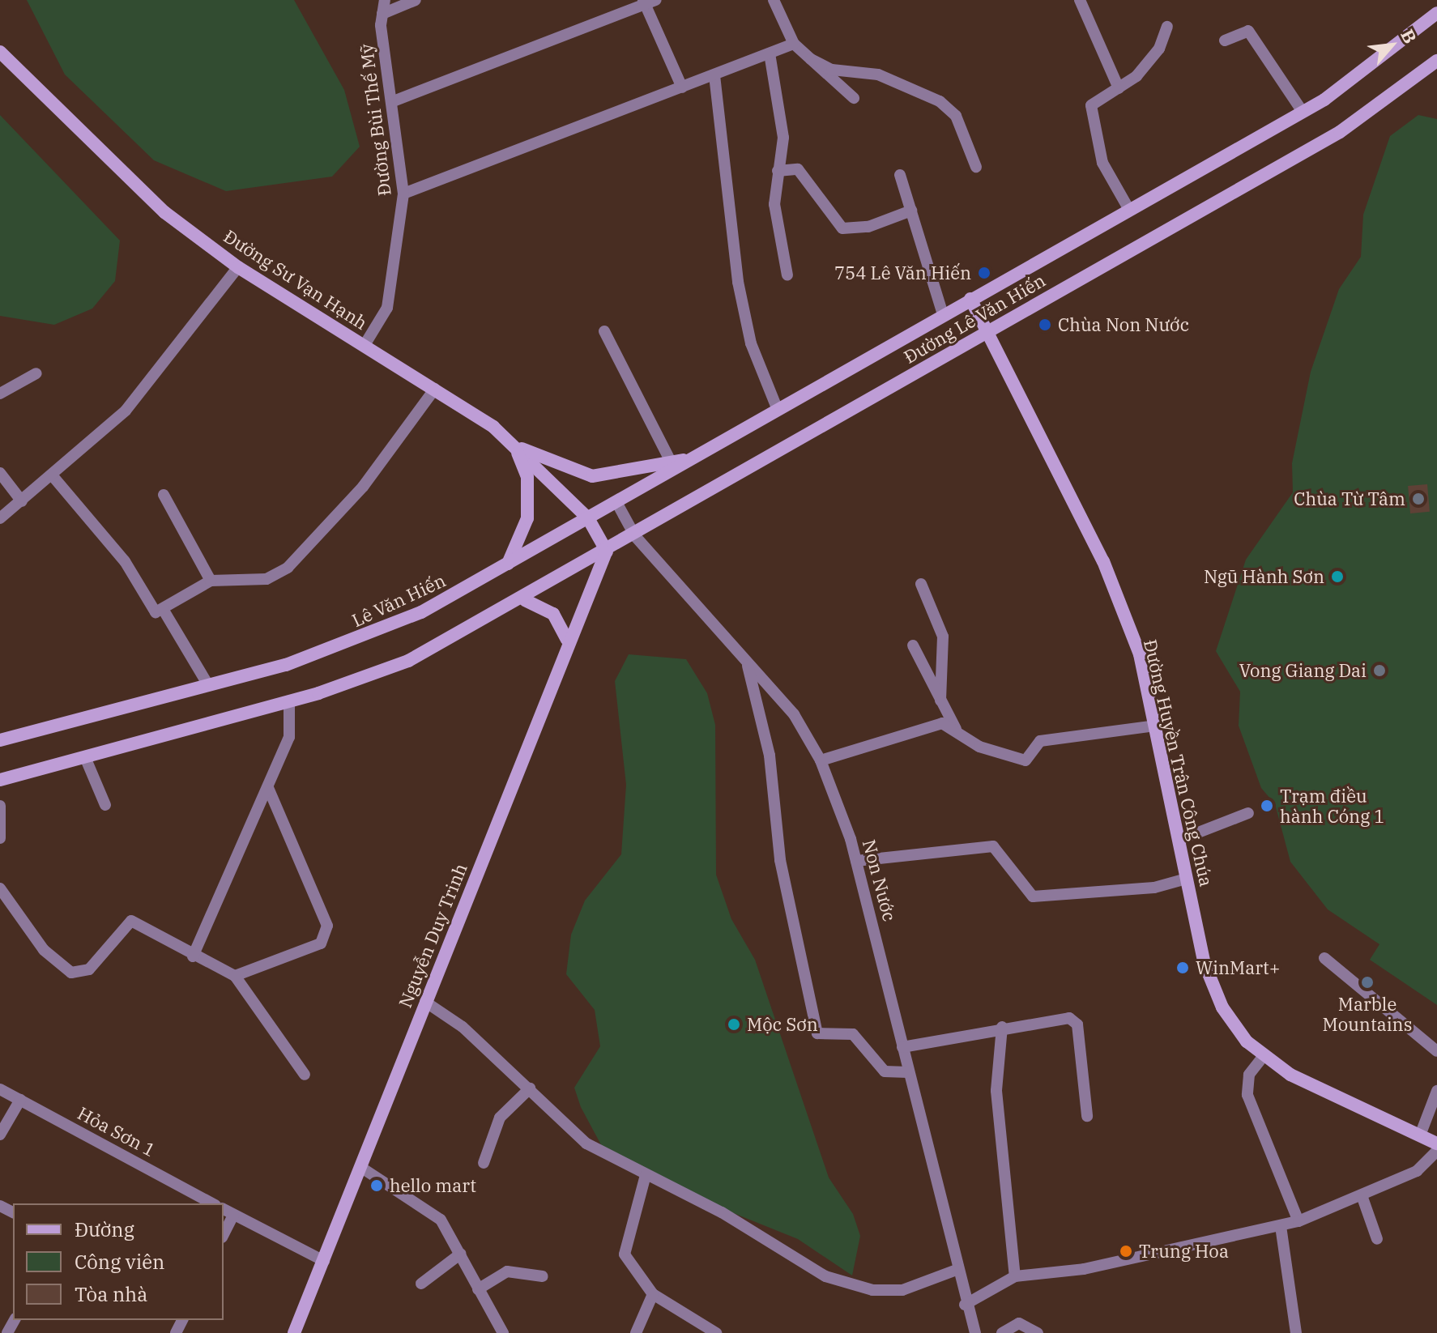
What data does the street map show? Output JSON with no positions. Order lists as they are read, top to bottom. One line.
{"streets":{"main road":["Đường Sư Vạn Hạnh","Đường Lê Văn Hiến","Lê Văn Hiến","Đường Huyền Trân Công Chúa","Nguyễn Duy Trinh"],"street":["Đường Bùi Thế Mỹ","Non Nước","Hỏa Sơn 1"]},"crossings":[["Đường Bùi Thế Mỹ","Đường Sư Vạn Hạnh"],["Đường Sư Vạn Hạnh","Đường Lê Văn Hiến"],["Đường Sư Vạn Hạnh","Lê Văn Hiến"],["Đường Sư Vạn Hạnh","Nguyễn Duy Trinh"],["Đường Lê Văn Hiến","Lê Văn Hiến"],["Đường Lê Văn Hiến","Đường Huyền Trân Công Chúa"],["Đường Lê Văn Hiến","Non Nước"],["Đường Lê Văn Hiến","Nguyễn Duy Trinh"],["Lê Văn Hiến","Non Nước"]],"places":["754 Lê Văn Hiến","Chùa Non Nước","Chùa Từ Tâm","Ngũ Hành Sơn","Vong Giang Dai","Trạm điều hành Cóng 1","WinMart+","Marble Mountains","Mộc Sơn","hello mart","Trung Hoa"],"legend":["Đường","Công viên","Tòa nhà"],"north":"top right"}
